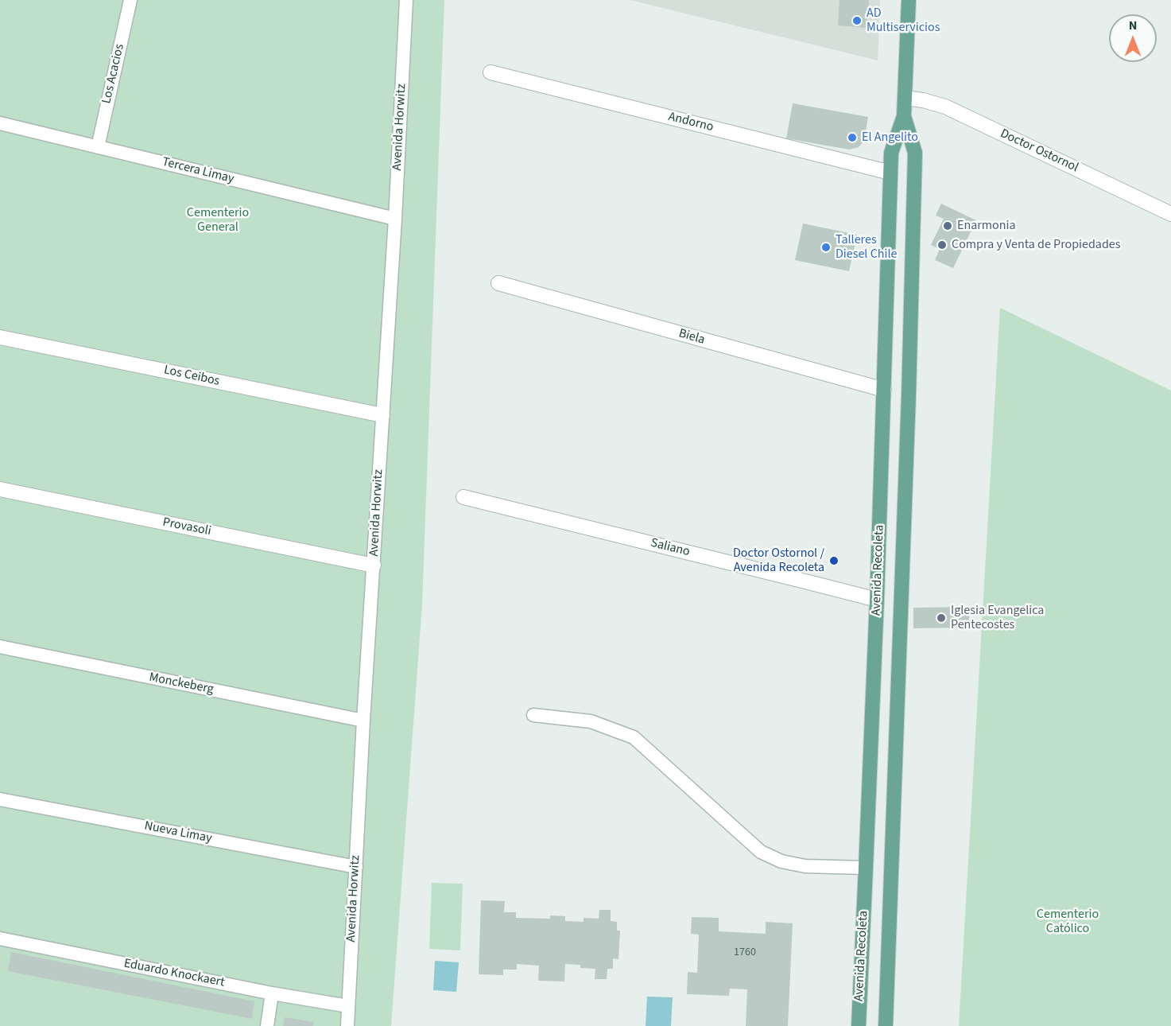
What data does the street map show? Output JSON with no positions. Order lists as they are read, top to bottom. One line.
{"streets":{"main road":["Avenida Recoleta"],"street":["Andorno","Doctor Ostornol","Biela","Los Ceibos","Provasoli","Saliano"],"lane":["Los Acacios","Avenida Horwitz","Tercera Limay","Monckeberg","Nueva Limay","Eduardo Knockaert"]},"crossings":[["Los Acacios","Tercera Limay"],["Andorno","Avenida Recoleta"],["Avenida Horwitz","Tercera Limay"],["Avenida Horwitz","Los Ceibos"],["Avenida Horwitz","Provasoli"],["Avenida Horwitz","Monckeberg"],["Avenida Horwitz","Nueva Limay"],["Avenida Horwitz","Eduardo Knockaert"],["Doctor Ostornol","Avenida Recoleta"],["Biela","Avenida Recoleta"],["Saliano","Avenida Recoleta"]],"parks":["Cementerio General","Cementerio Católico"],"places":["AD Multiservicios","El Angelito","Enarmonia","Compra y Venta de Propiedades","Talleres Diesel Chile","Doctor Ostornol / Avenida Recoleta","Iglesia Evangelica Pentecostes"],"house_numbers":["1760"],"north":"top"}
